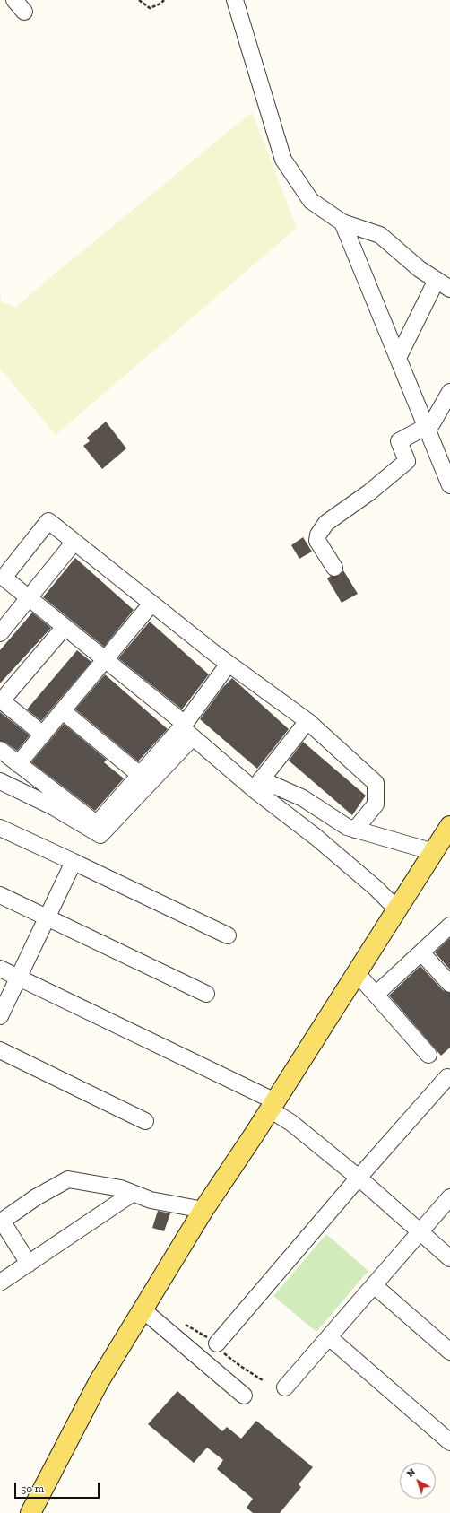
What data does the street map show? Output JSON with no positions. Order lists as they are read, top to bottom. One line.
{"scale_bar":"50 m","north":"top left"}
